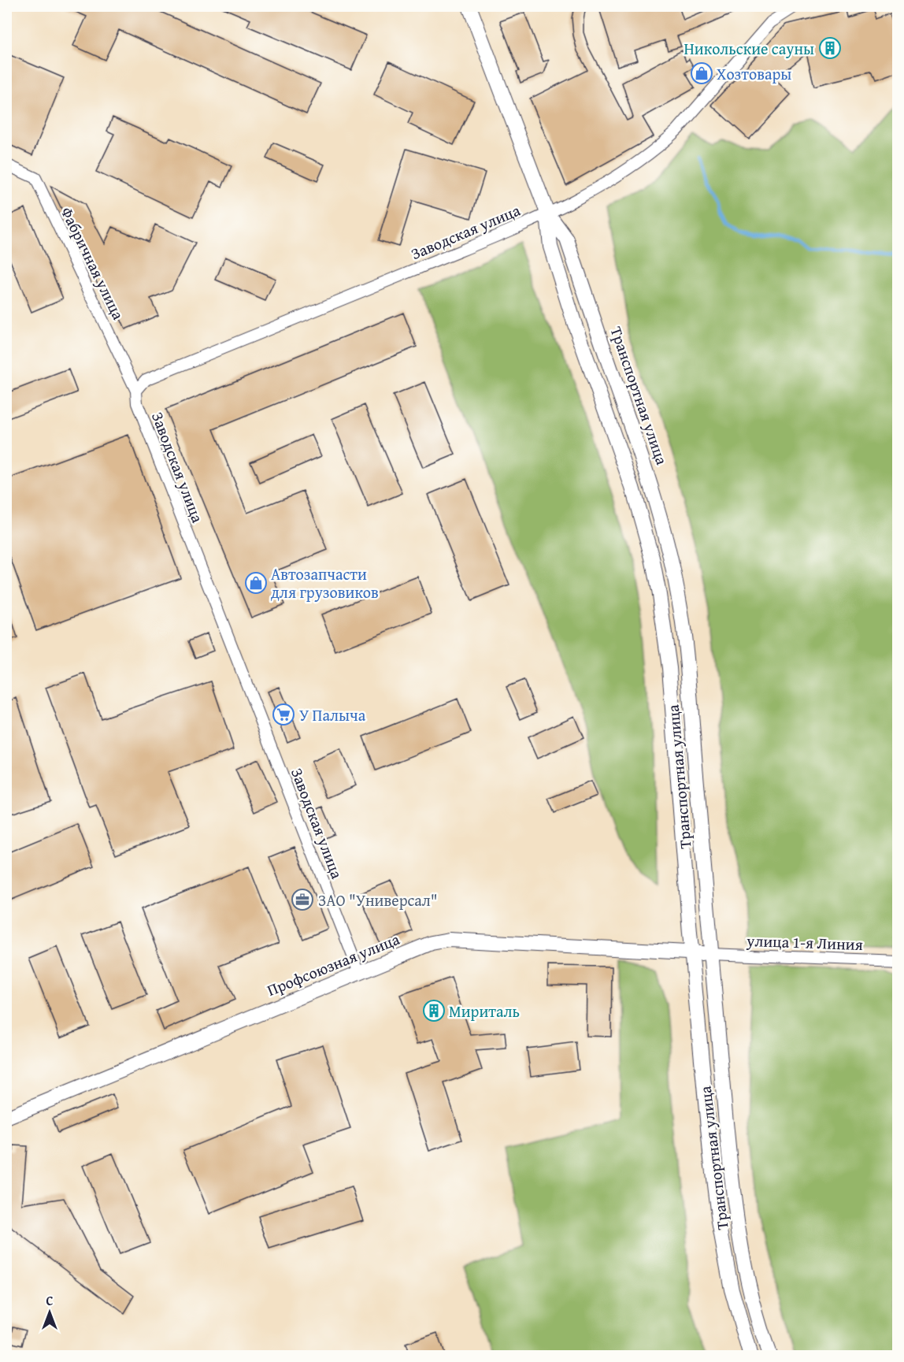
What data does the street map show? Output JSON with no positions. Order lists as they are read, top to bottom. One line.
{"streets":{"street":["Заводская улица","Фабричная улица","Транспортная улица","улица 1-я Линия","Профсоюзная улица"]},"crossings":[["Заводская улица","Фабричная улица"],["Заводская улица","Транспортная улица"],["Заводская улица","Профсоюзная улица"],["Транспортная улица","улица 1-я Линия"],["Транспортная улица","Профсоюзная улица"],["улица 1-я Линия","Профсоюзная улица"]],"places":{"building":["Никольские сауны","Мириталь"],"shop":["Хозтовары","Автозапчасти для грузовиков"],"supermarket":["У Палыча"],"office":["ЗАО \"Универсал\""]},"north":"top"}
